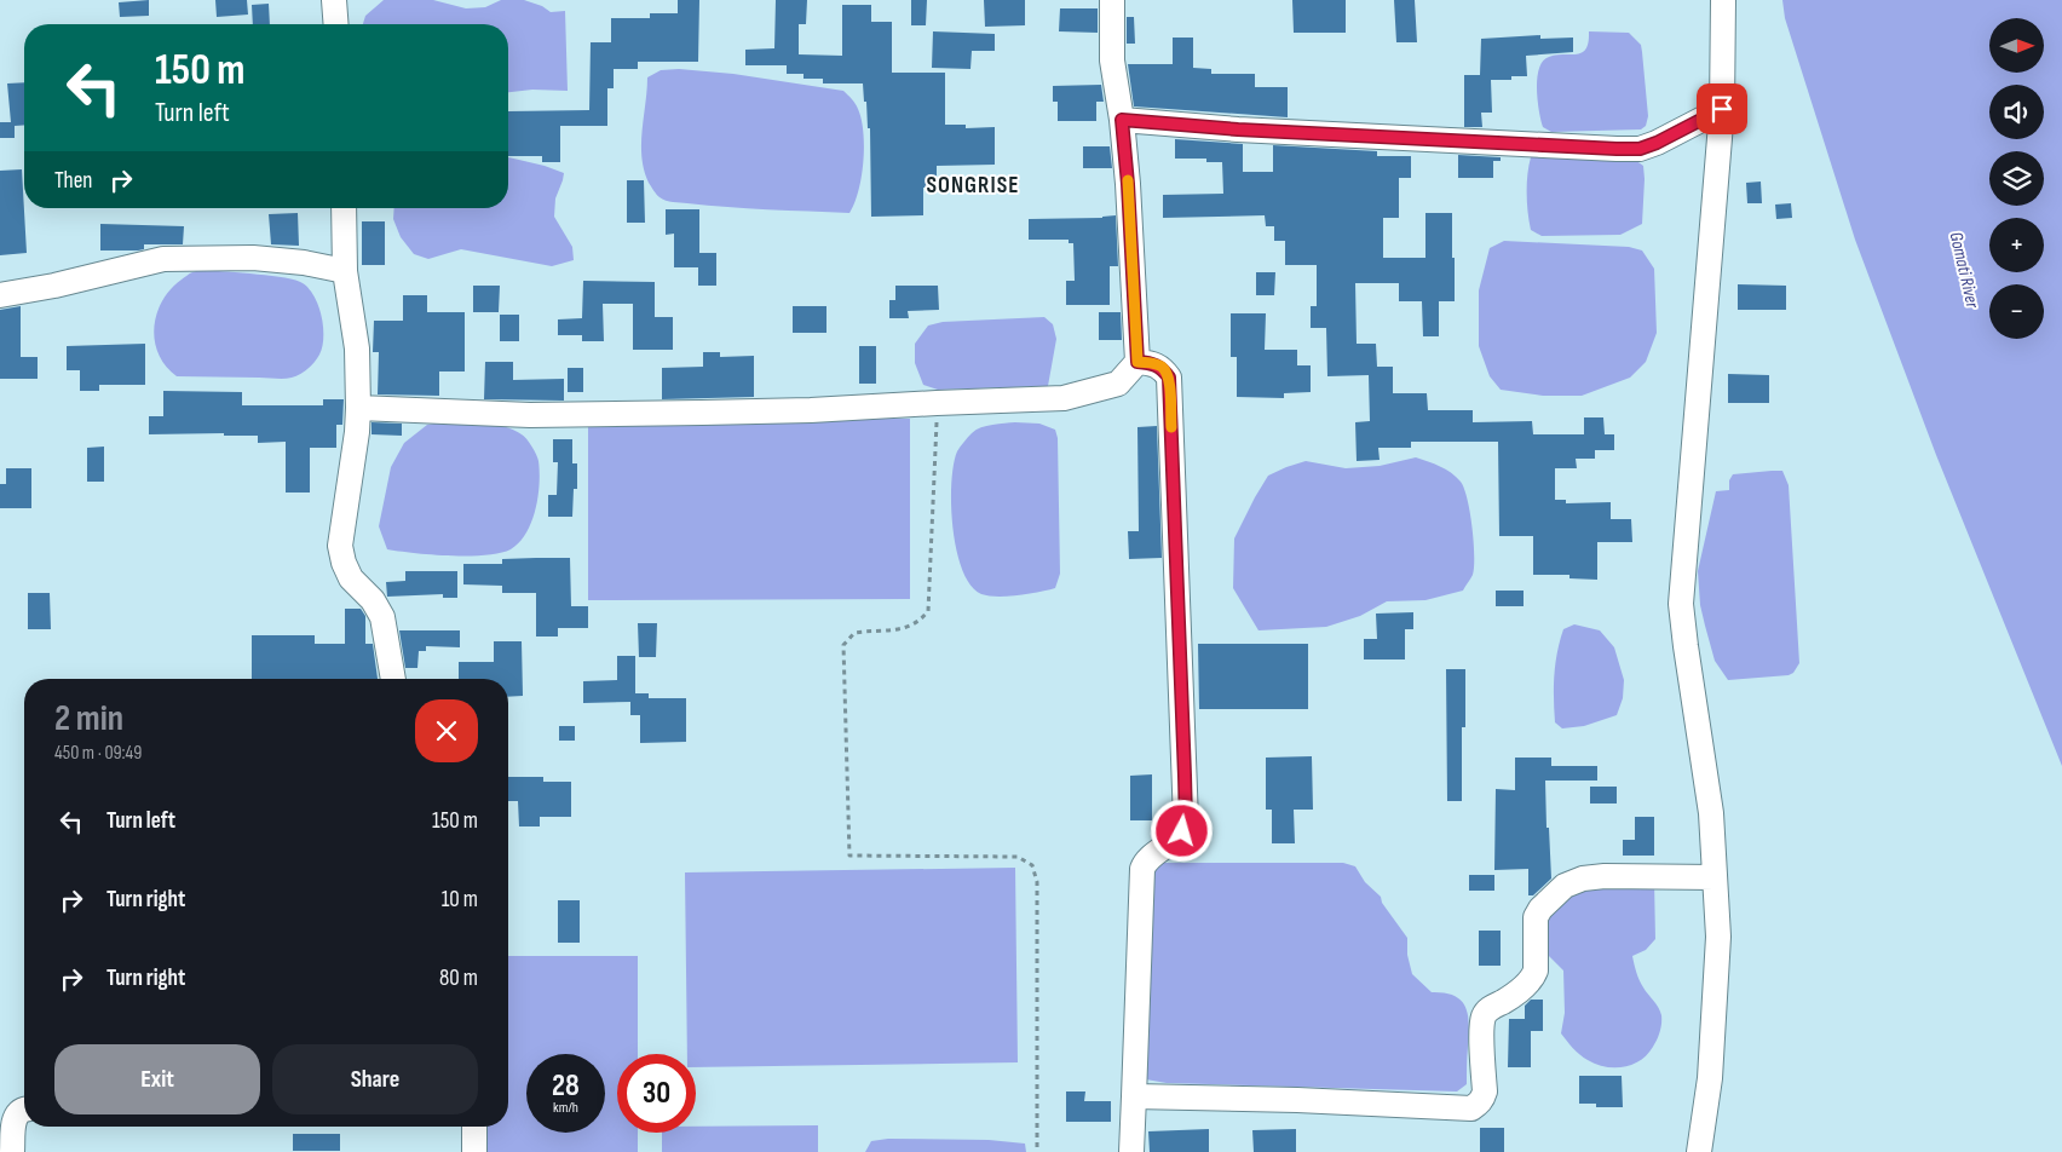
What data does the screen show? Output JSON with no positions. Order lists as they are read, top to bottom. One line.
{"districts":["SONGRISE"],"water":["Gomati River"],"north":"right","page":{"map_buttons":["+","−"],"turn":["150 m","Turn left"],"then":"Then","heading":["2 min","450 m · 09:49"],"list":[{"name":"Turn left","value":"150 m"},{"name":"Turn right","value":"10 m"},{"name":"Turn right","value":"80 m"}],"buttons":["Exit","Share"],"speed":"28 km/h","limit":"30"}}
